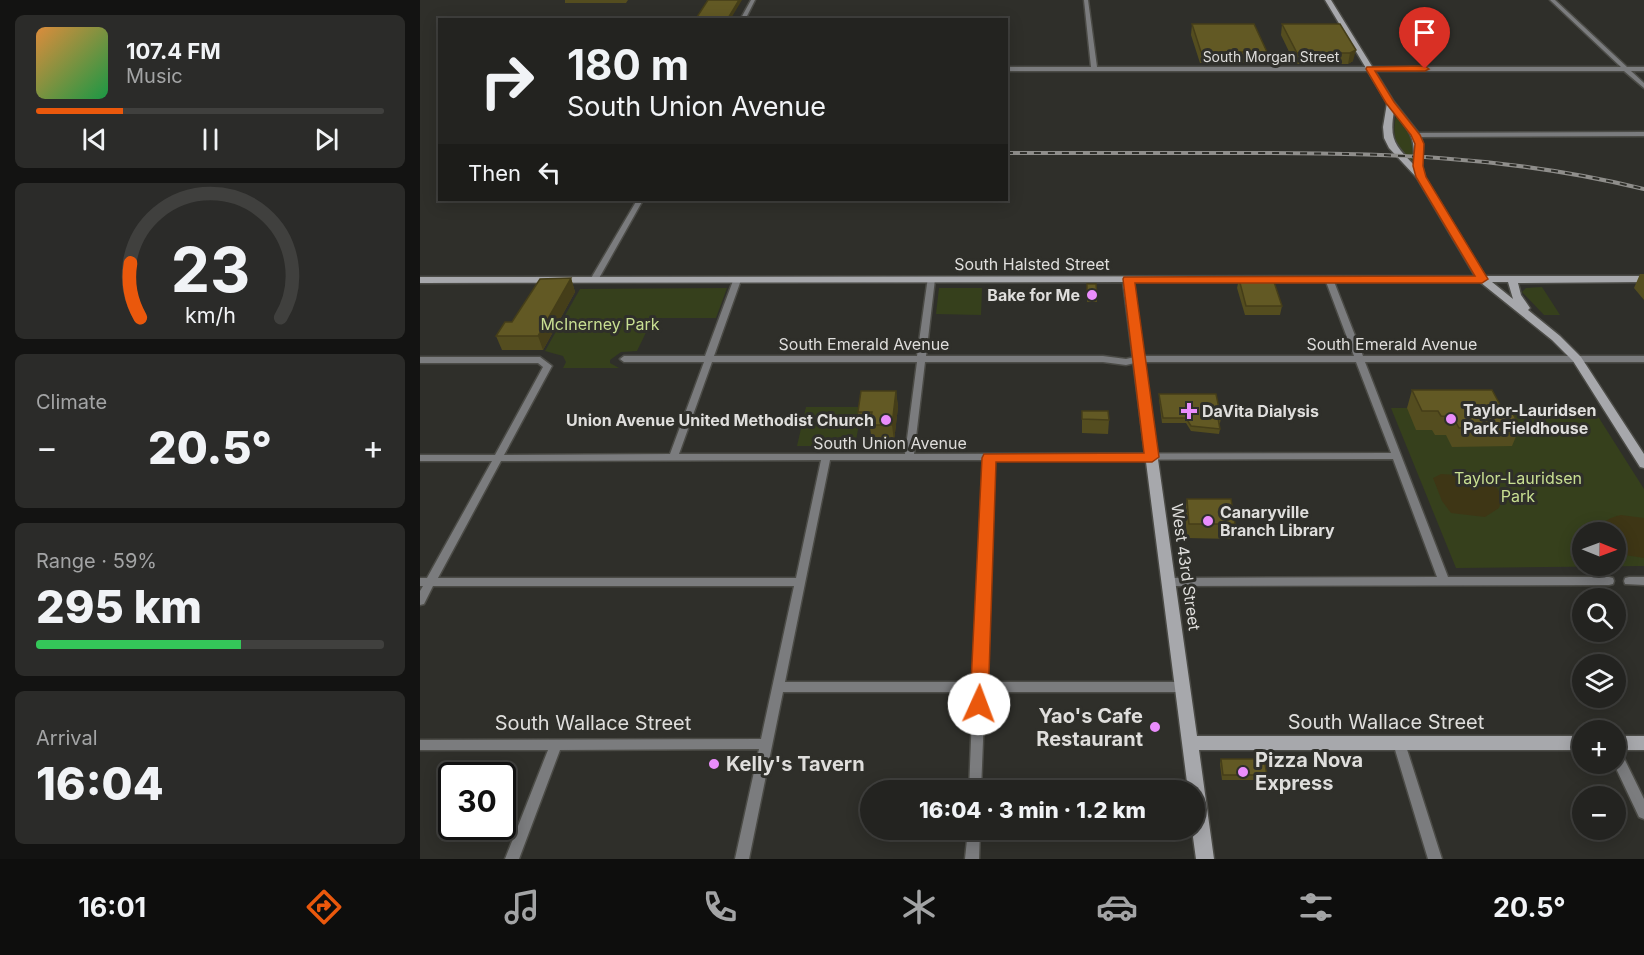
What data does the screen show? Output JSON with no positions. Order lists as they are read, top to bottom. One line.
{"streets":{"street":["South Morgan Street","South Halsted Street","South Emerald Avenue","South Union Avenue","West 43rd Street","South Wallace Street"]},"crossings":[["South Halsted Street","West 43rd Street"],["South Emerald Avenue","West 43rd Street"],["South Union Avenue","West 43rd Street"],["West 43rd Street","South Wallace Street"]],"parks":["McInerney Park","Taylor-Lauridsen Park"],"places":{"other":["Bake for Me","Taylor-Lauridsen Park Fieldhouse","Union Avenue United Methodist Church","Canaryville Branch Library","Yao's Cafe Restaurant","Kelly's Tavern","Pizza Nova Express"],"health":["DaVita Dialysis"]},"north":"right","page":{"turn":["180 m","South Union Avenue"],"song":["107.4 FM","Music"],"then":"Then","tile":["Climate",["Range · 59%","295 km"],["Arrival","16:04"]],"heat":["−","20.5°","+"],"map_buttons":["+","−"],"limit":"30","trip":"16:04 · 3 min · 1.2 km","tabs":["16:01","20.5°"],"gauge":["23","km/h"]}}
